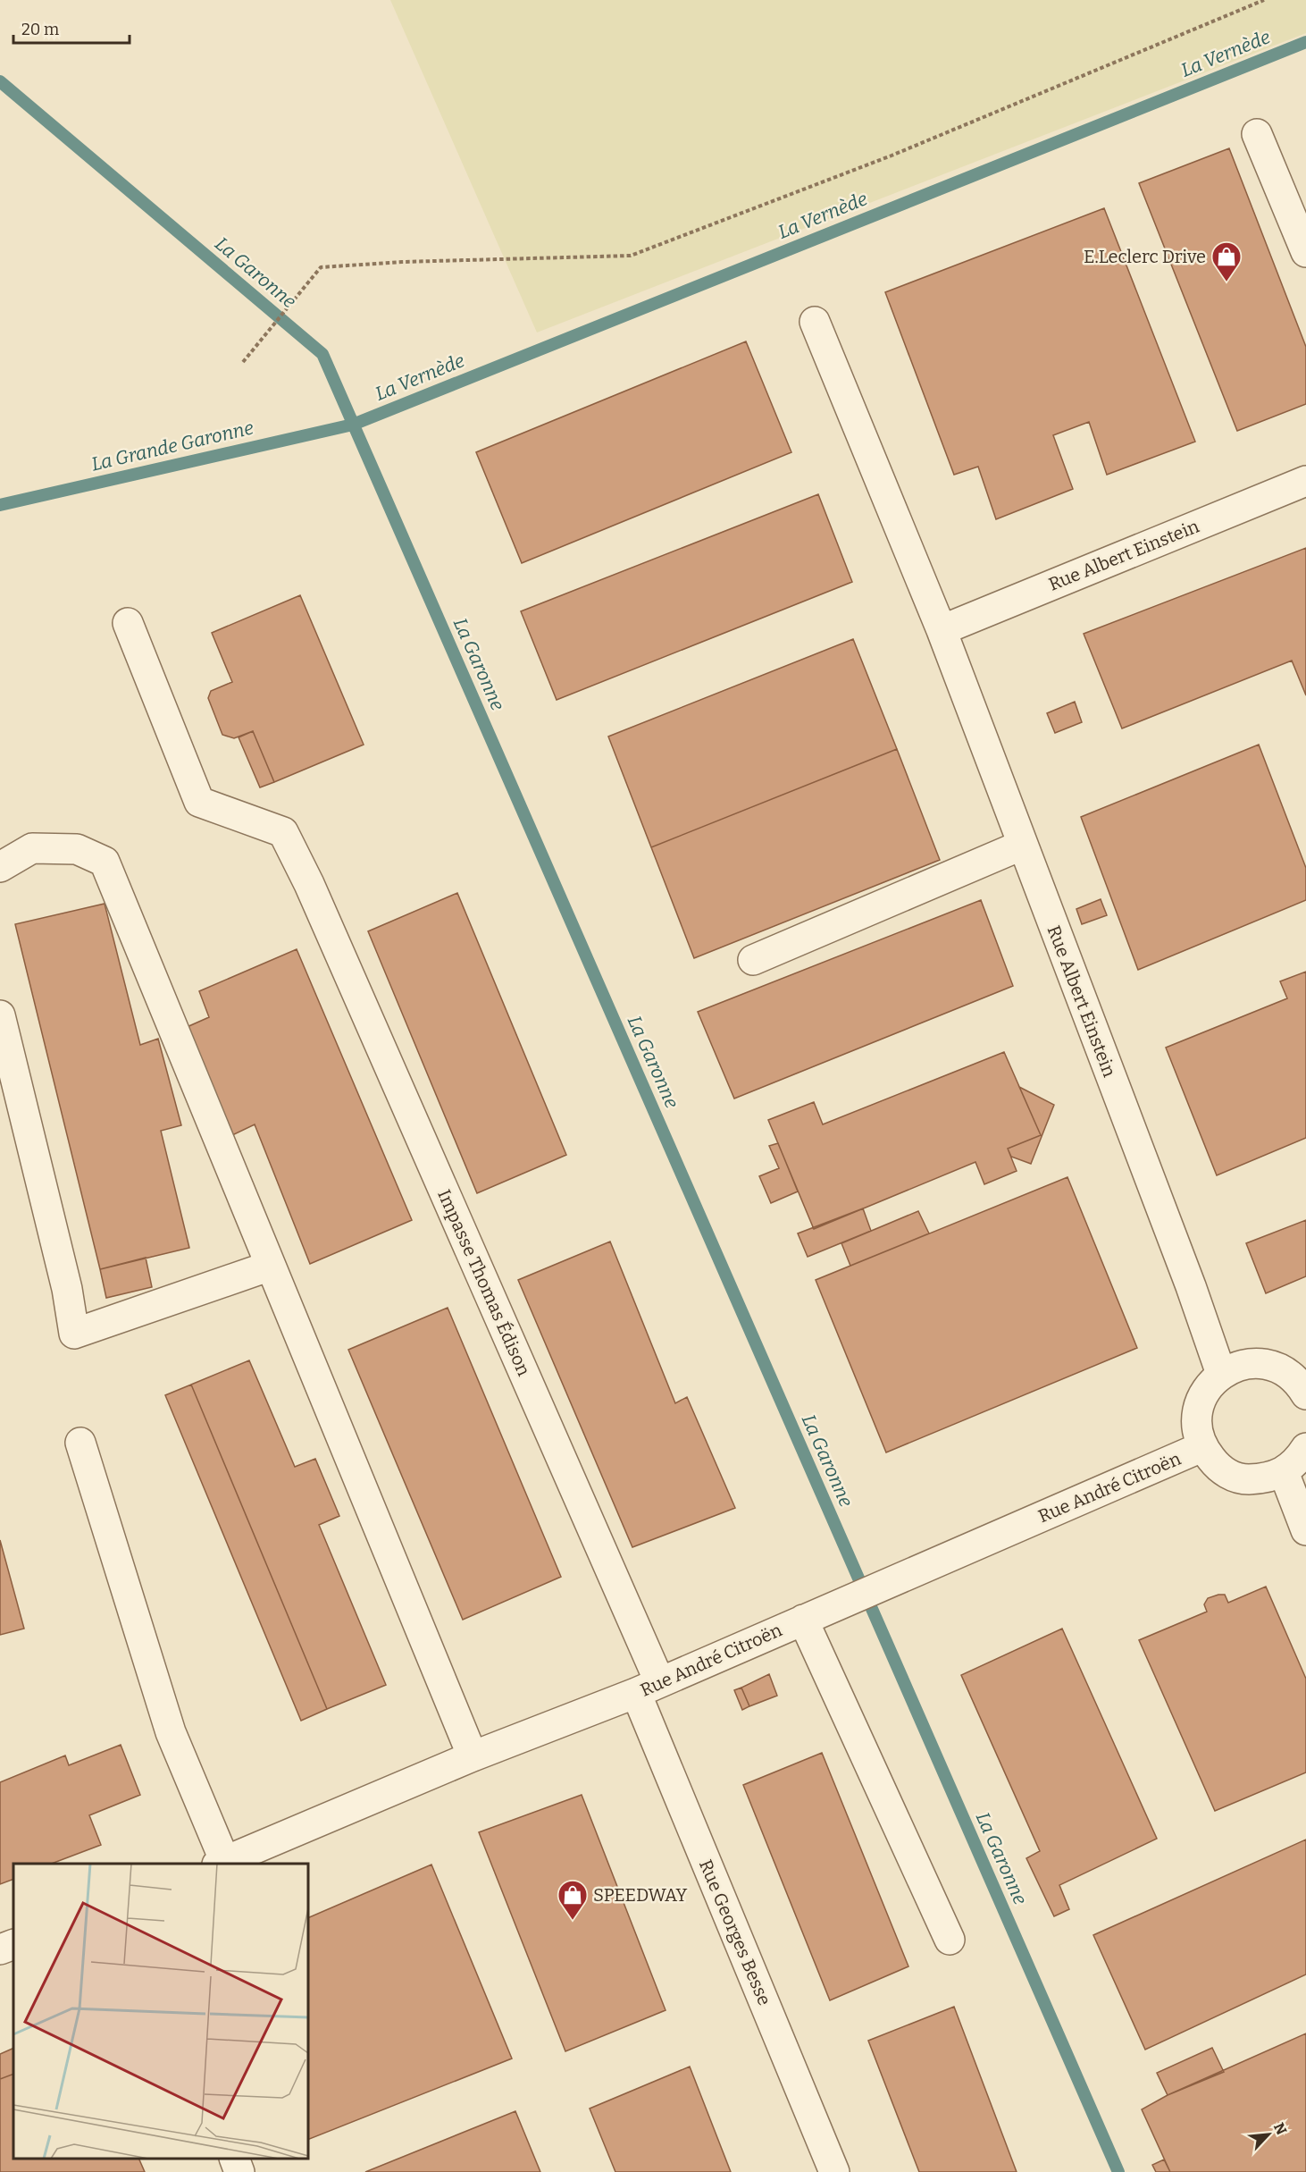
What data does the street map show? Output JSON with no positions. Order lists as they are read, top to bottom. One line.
{"streets":{"street":["Rue Albert Einstein","Impasse Thomas Édison","Rue André Citroën","Rue Georges Besse"]},"crossings":[["Impasse Thomas Édison","Rue André Citroën"],["Impasse Thomas Édison","Rue Georges Besse"],["Rue André Citroën","Rue Georges Besse"]],"water":["La Vernède","La Garonne","La Grande Garonne"],"places":{"shop":["E.Leclerc Drive","SPEEDWAY"]},"scale_bar":"20 m","north":"top right"}
